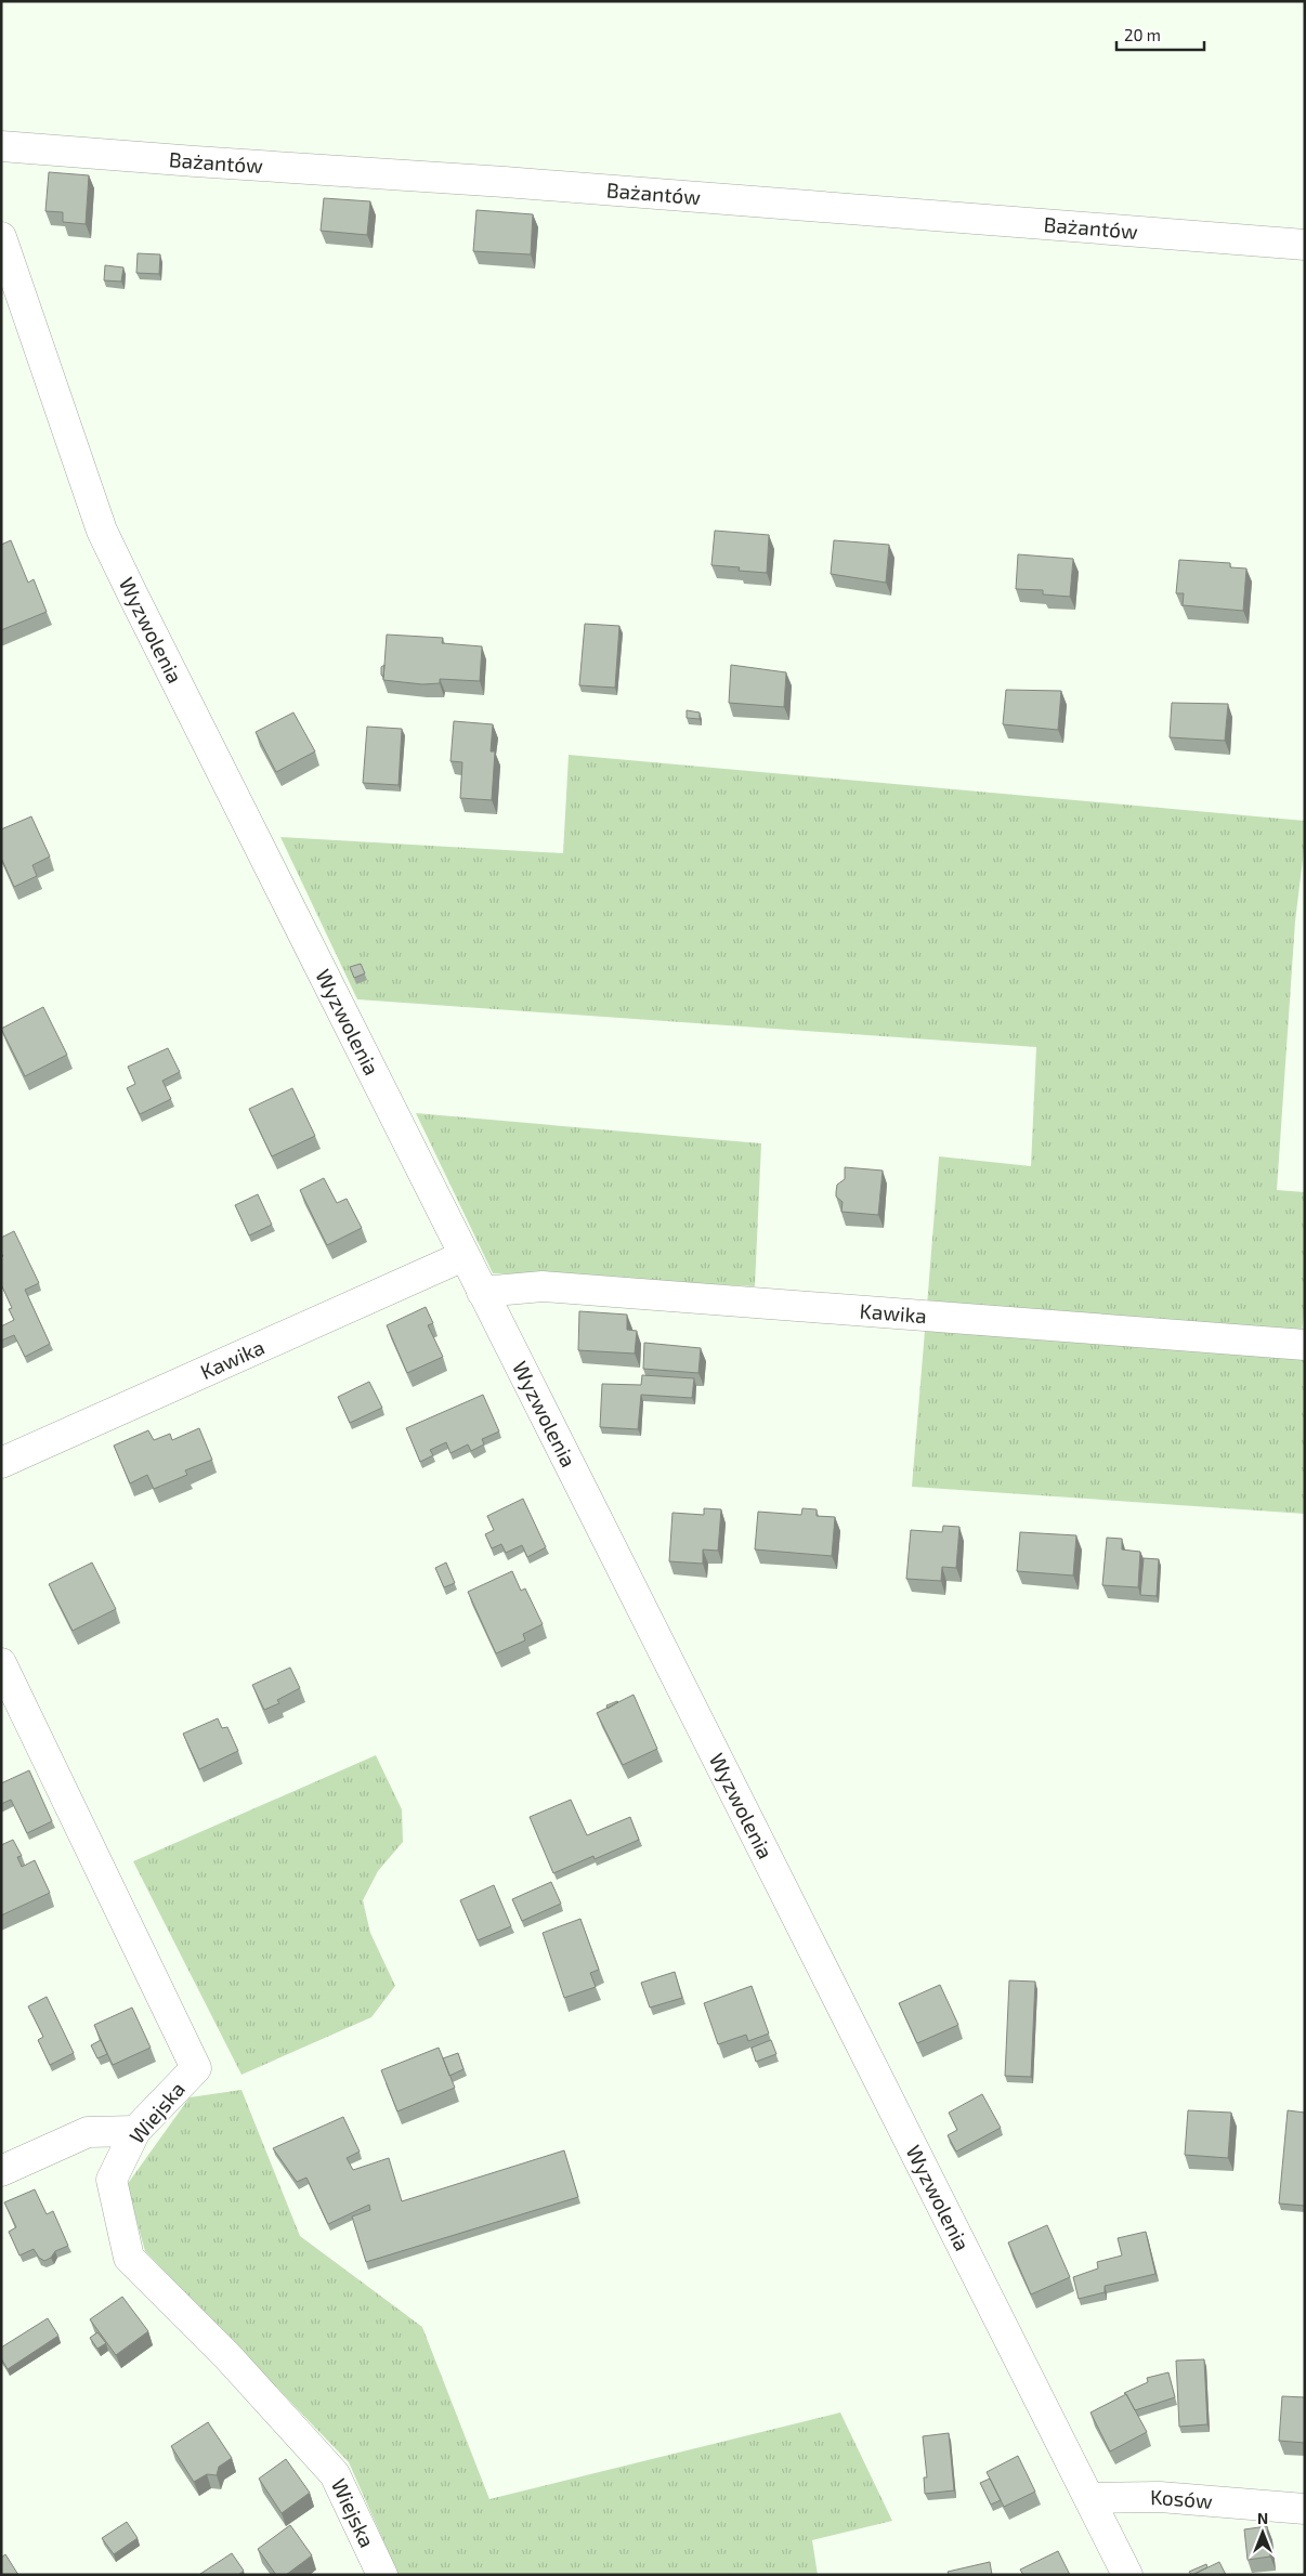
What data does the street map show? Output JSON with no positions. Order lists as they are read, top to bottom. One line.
{"streets":{"street":["Bażantów","Wyzwolenia","Kawika","Wiejska","Kosów"]},"crossings":[["Wyzwolenia","Kawika"],["Wyzwolenia","Kosów"]],"scale_bar":"20 m","north":"top"}
